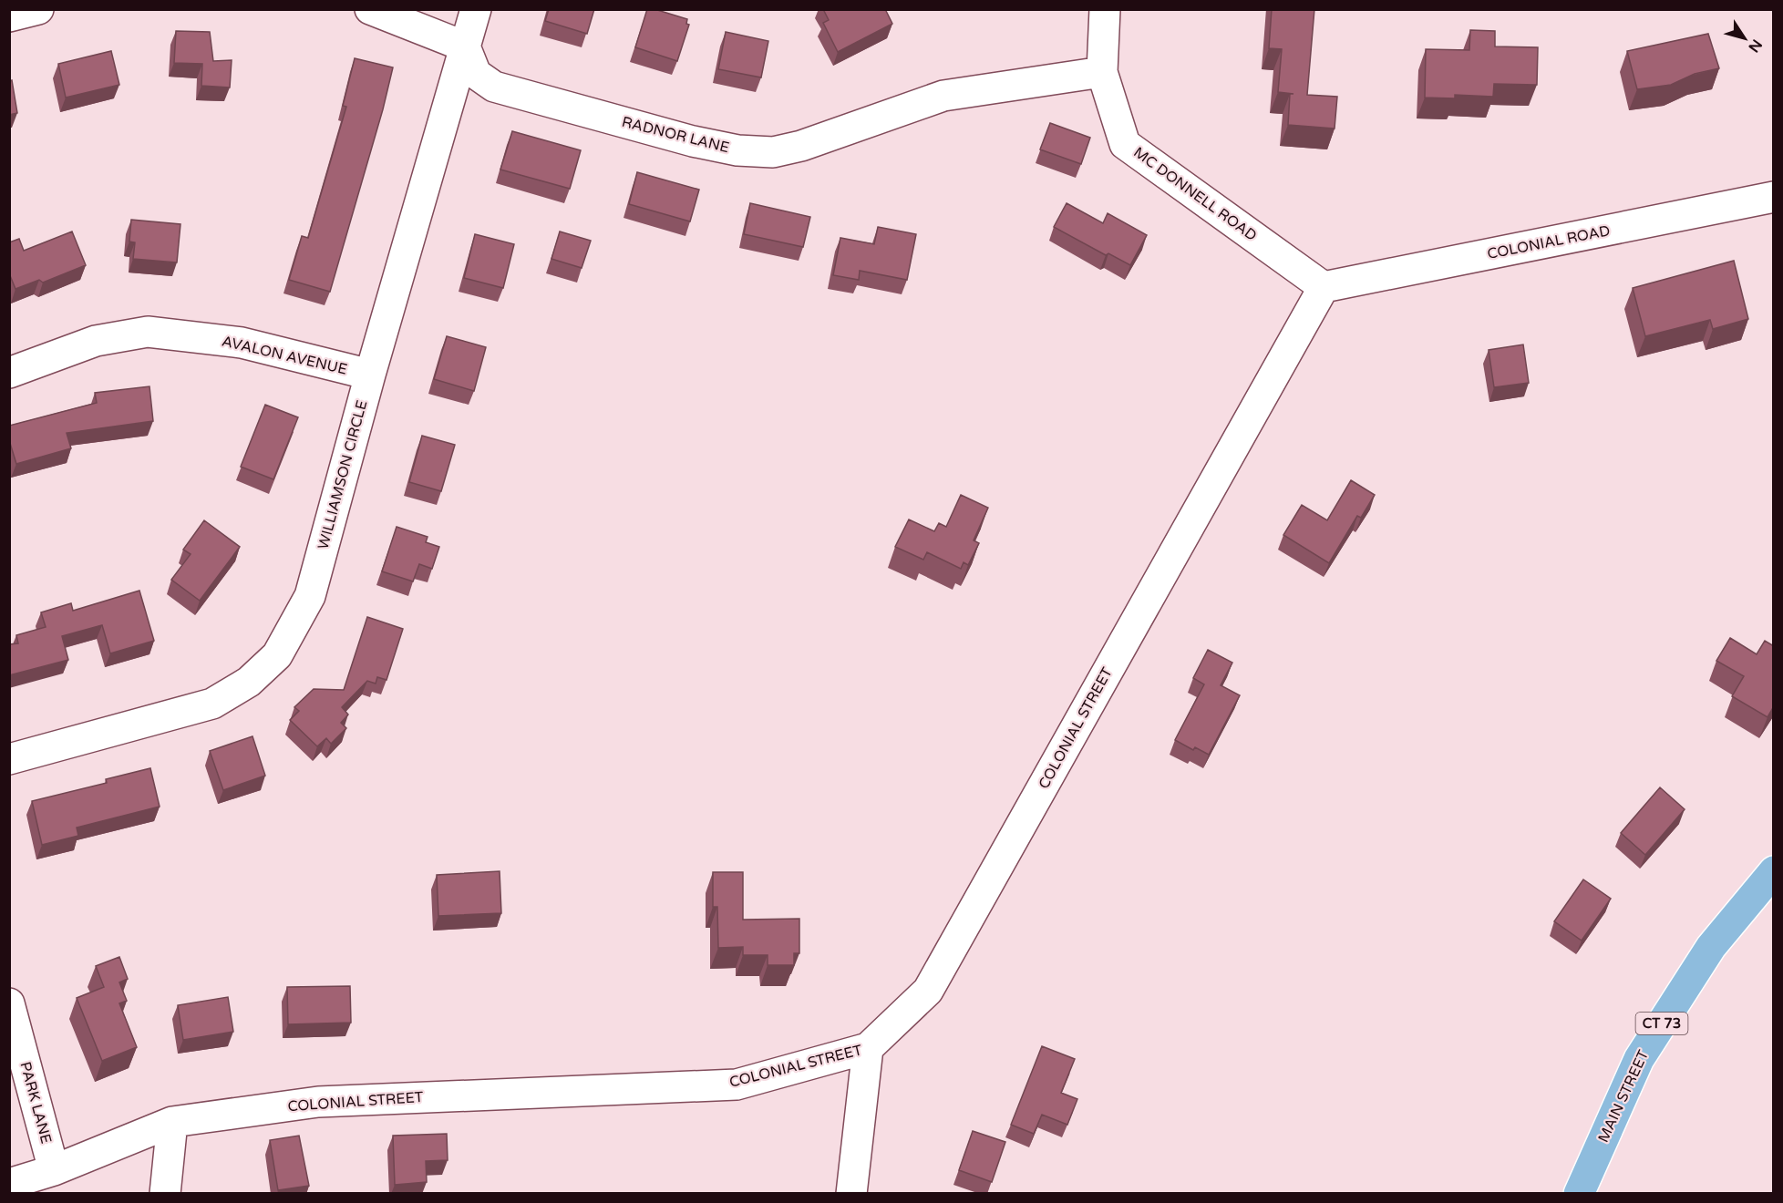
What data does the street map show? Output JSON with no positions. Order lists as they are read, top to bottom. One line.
{"streets":{"main road":["CT 73","MAIN STREET"],"street":["RADNOR LANE","MC DONNELL ROAD","COLONIAL ROAD","AVALON AVENUE","WILLIAMSON CIRCLE","COLONIAL STREET","PARK LANE"]},"crossings":[["RADNOR LANE","MC DONNELL ROAD"],["RADNOR LANE","WILLIAMSON CIRCLE"],["MC DONNELL ROAD","COLONIAL ROAD"],["MC DONNELL ROAD","COLONIAL STREET"],["COLONIAL ROAD","COLONIAL STREET"],["AVALON AVENUE","WILLIAMSON CIRCLE"],["COLONIAL STREET","PARK LANE"]],"north":"bottom right"}
